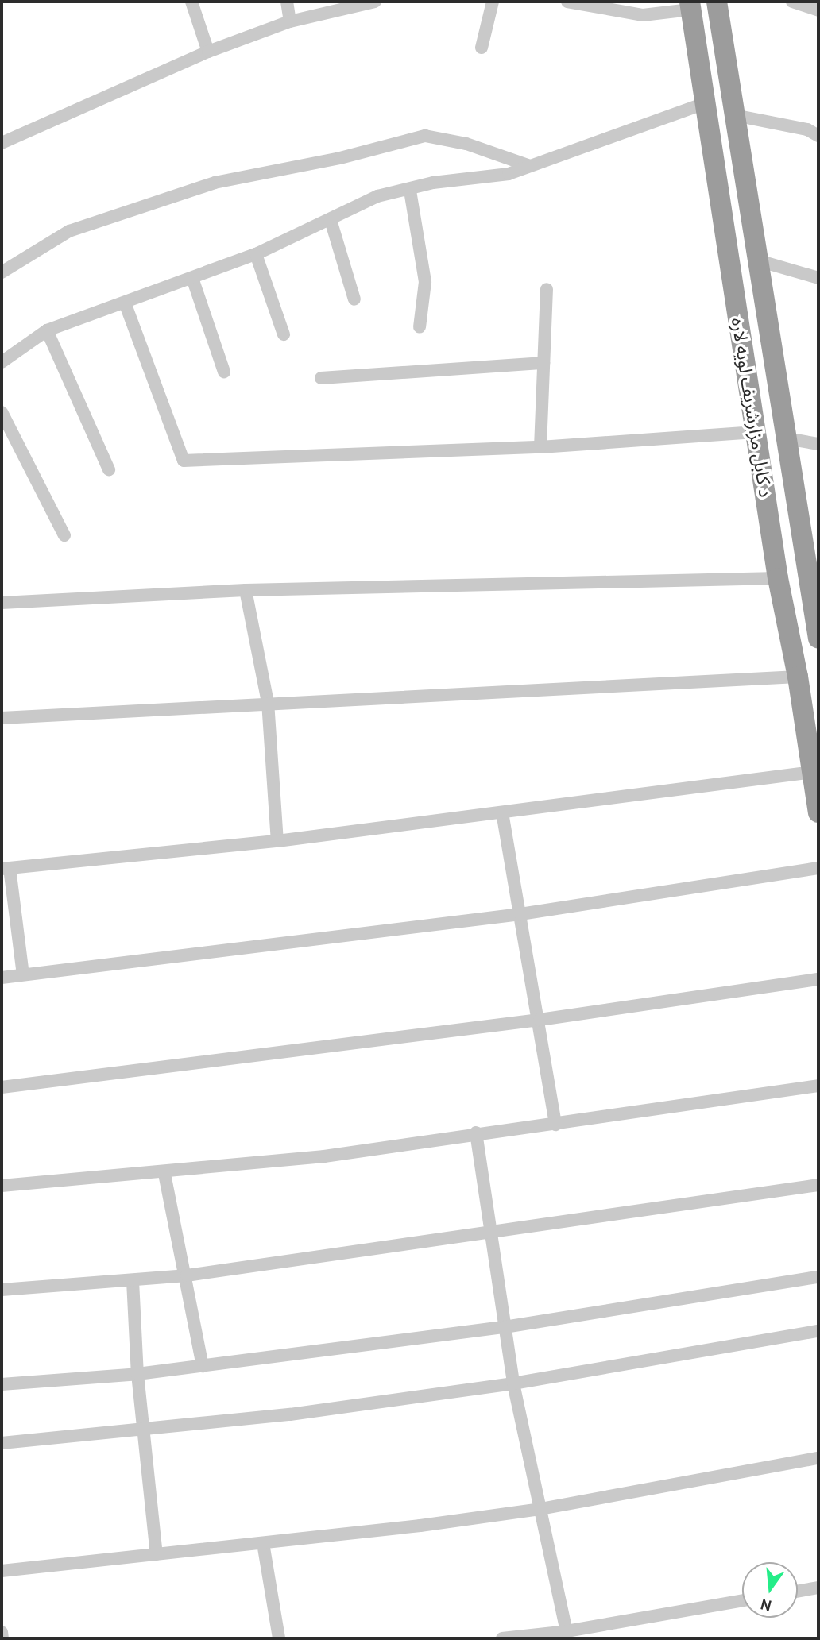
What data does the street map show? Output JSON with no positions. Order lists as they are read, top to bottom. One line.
{"streets":{"highway":["د کابل مزارشریف لویه لاره"]},"north":"bottom"}
